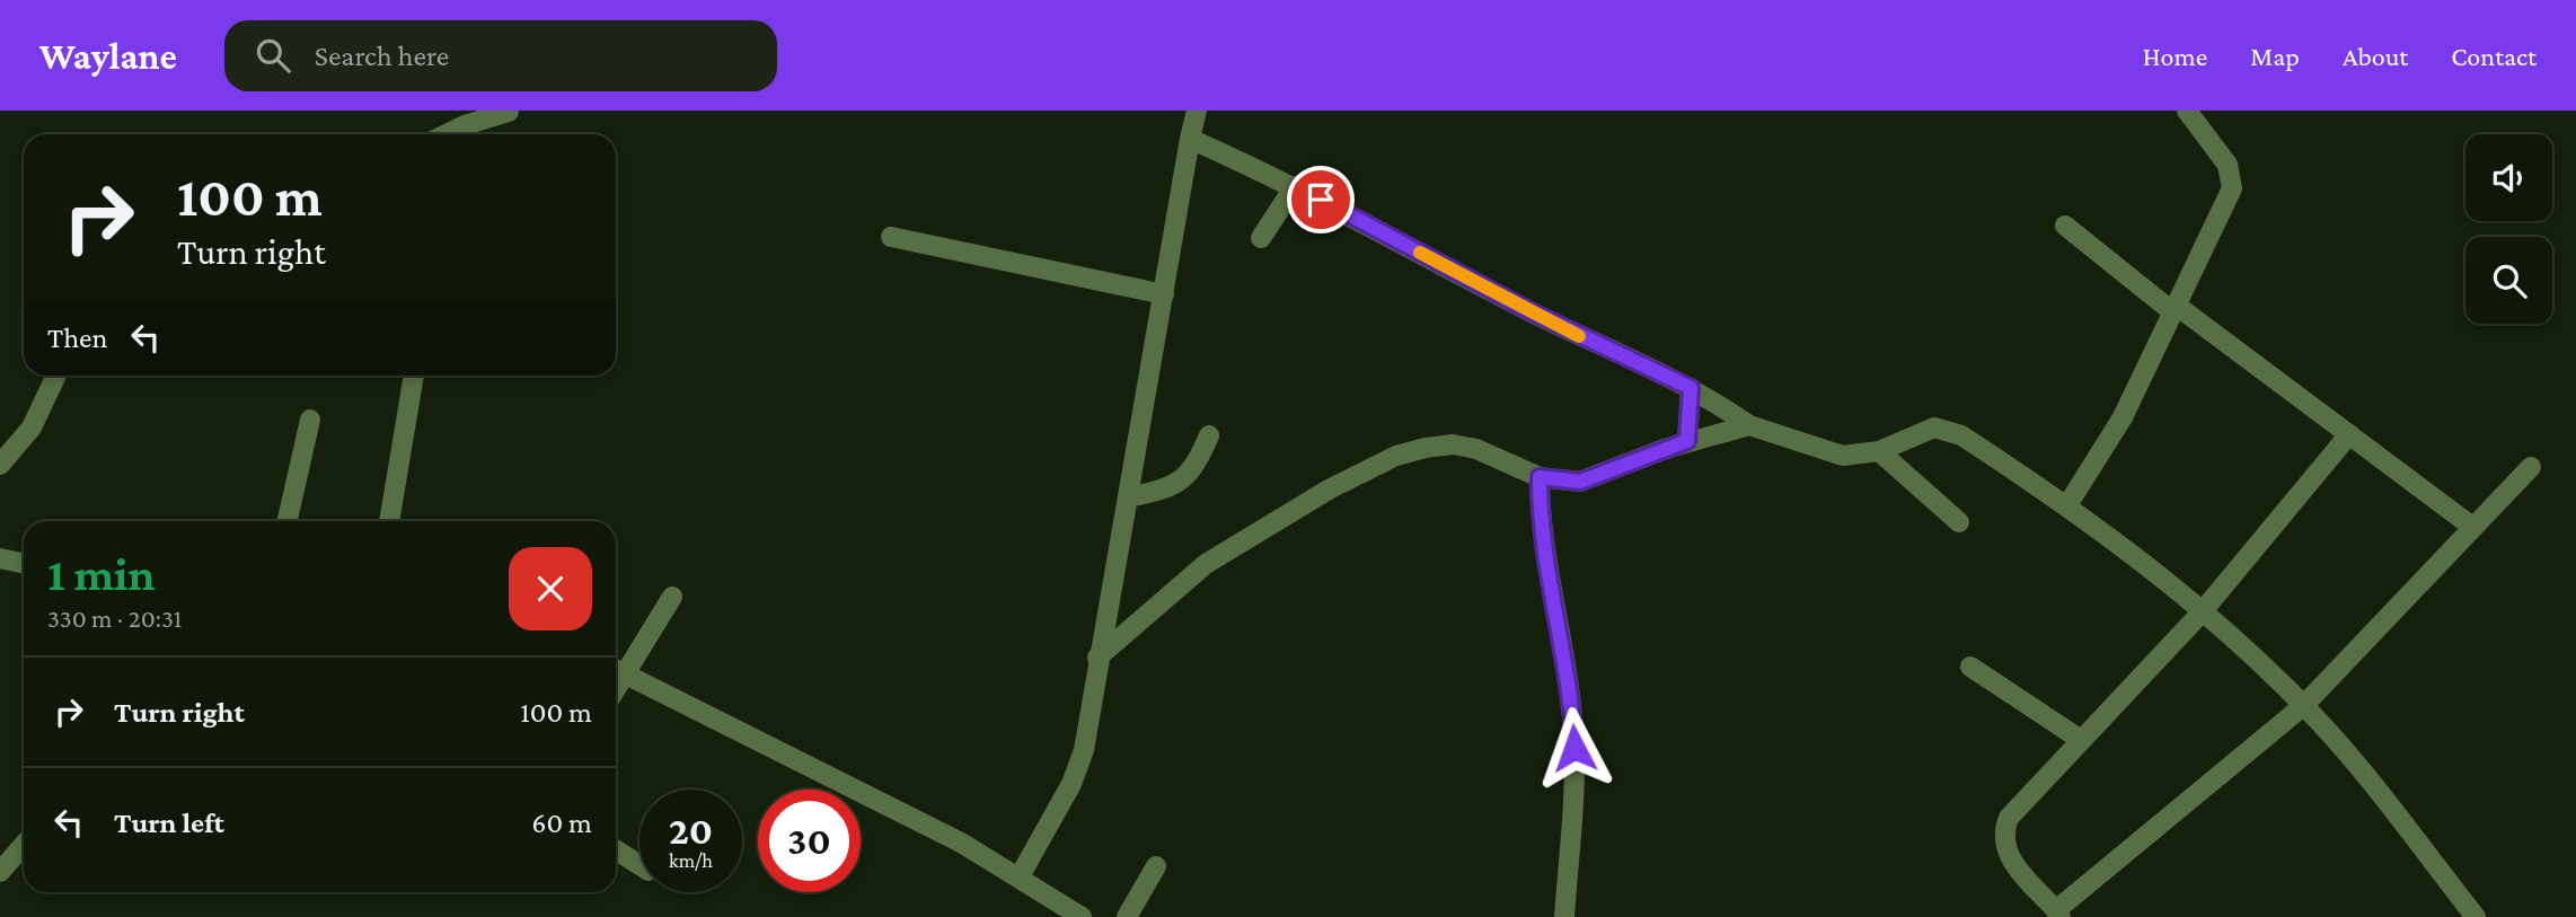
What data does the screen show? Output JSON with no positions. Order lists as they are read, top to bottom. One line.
{"page":{"header":"Waylane","search":"Search here","nav":["Home","Map","About","Contact"],"turn":["100 m","Turn right"],"then":"Then","heading":["1 min","330 m · 20:31"],"list":[{"name":"Turn right","value":"100 m"},{"name":"Turn left","value":"60 m"}],"speed":"20 km/h","limit":"30"}}
